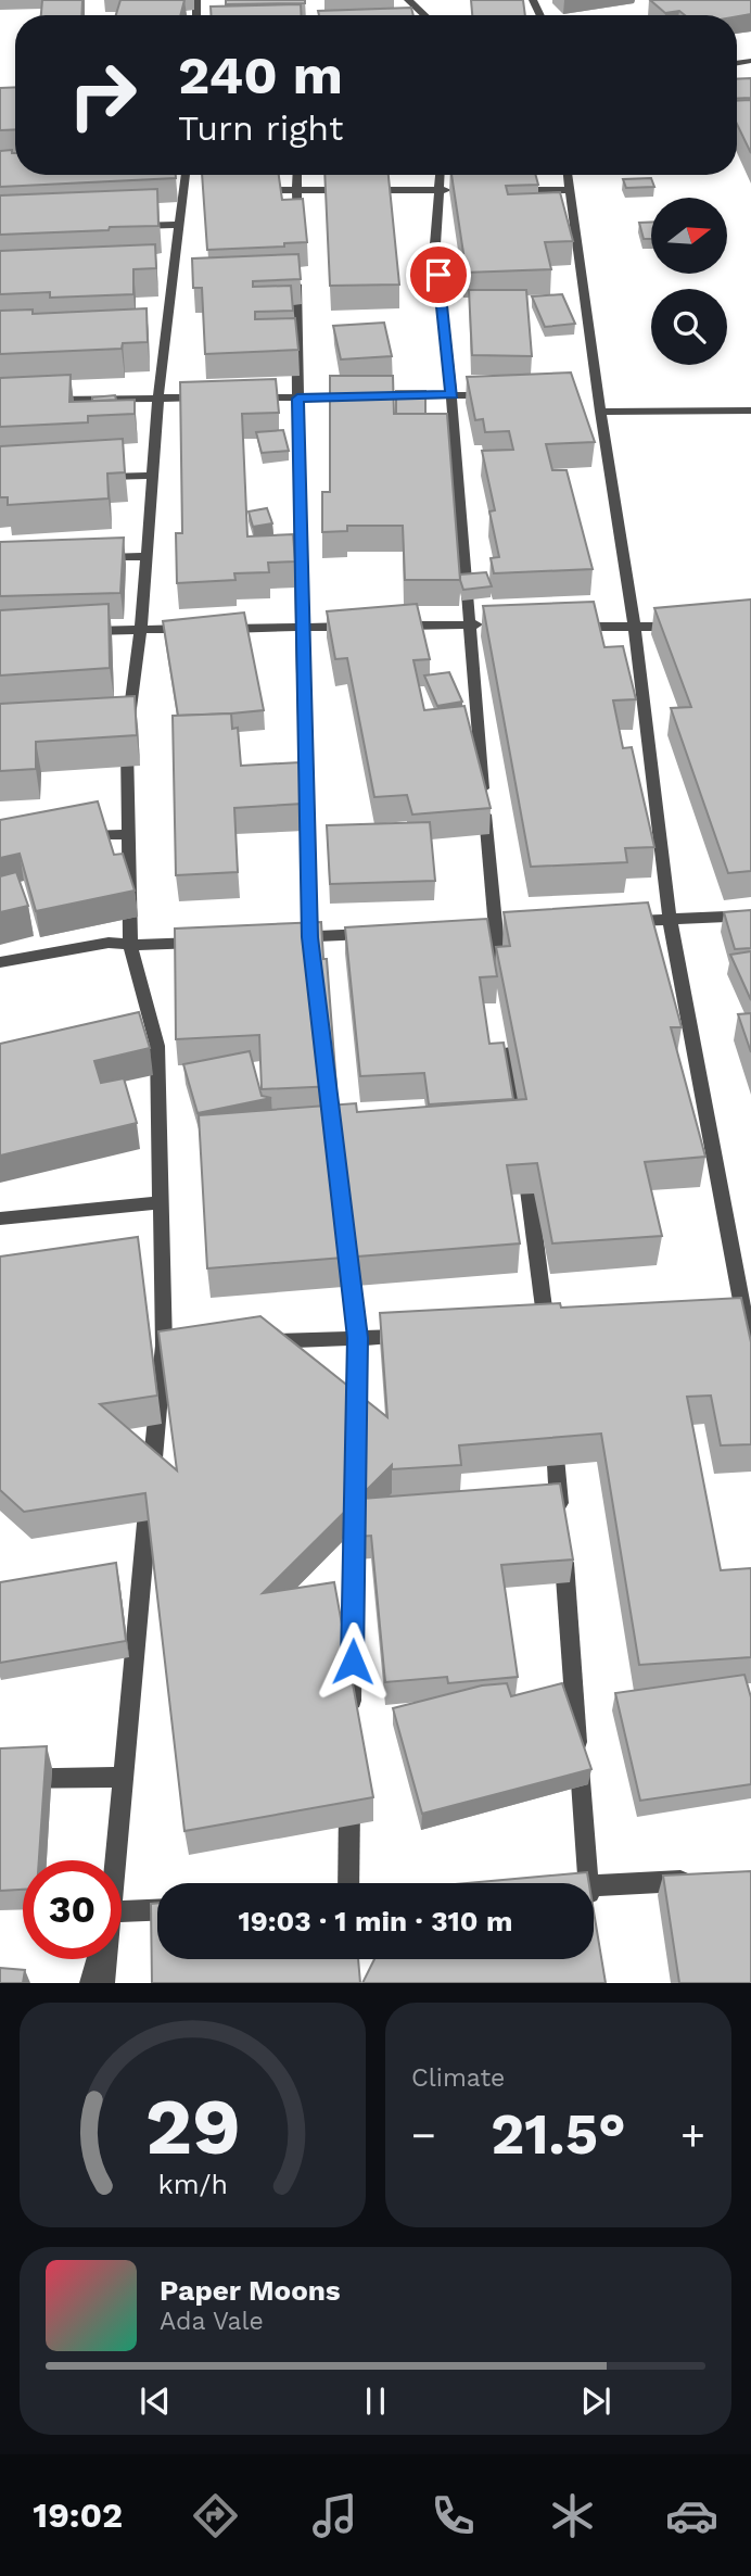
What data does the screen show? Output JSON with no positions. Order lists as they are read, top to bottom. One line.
{"north":"right","page":{"turn":["240 m","Turn right"],"limit":"30","trip":"19:03 · 1 min · 310 m","tile":"Climate","heat":["−","21.5°","+"],"song":["Paper Moons","Ada Vale"],"tabs":"19:02","gauge":["29","km/h"]}}
